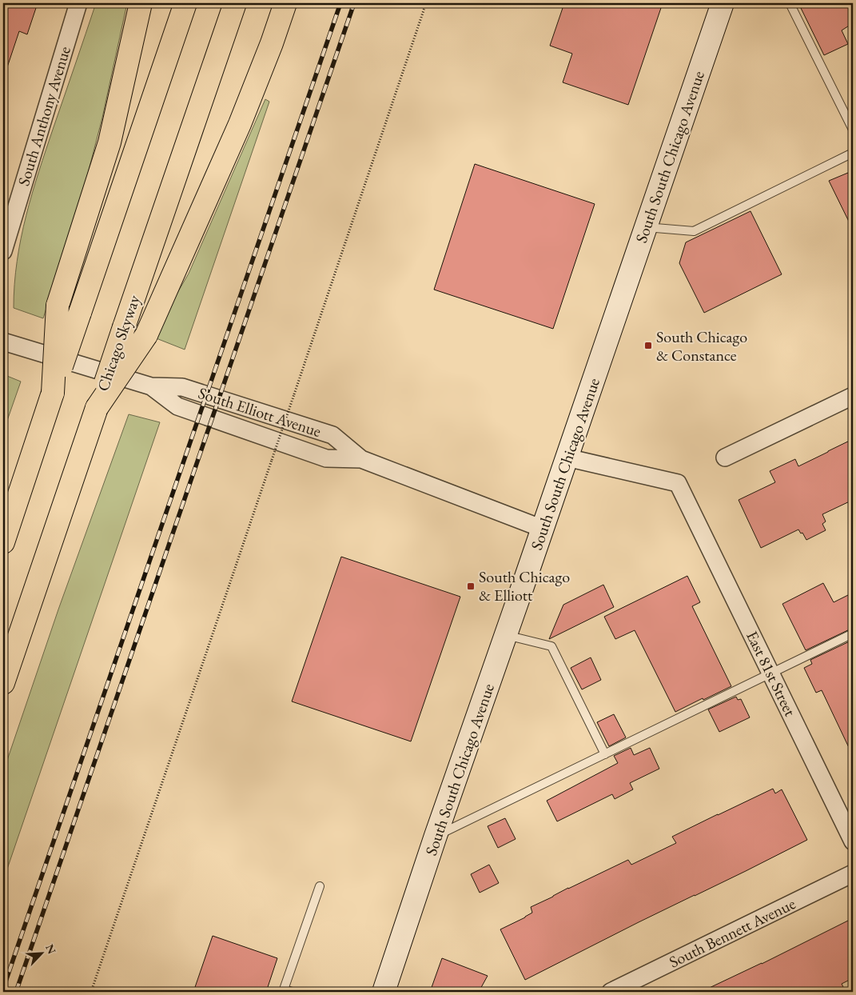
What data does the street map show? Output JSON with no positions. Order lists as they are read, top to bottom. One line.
{"streets":{"highway":["Chicago Skyway"],"main road":["South South Chicago Avenue"],"street":["South Anthony Avenue","South Elliott Avenue","East 81st Street","South Bennett Avenue"]},"crossings":[["South South Chicago Avenue","South Elliott Avenue"],["South South Chicago Avenue","East 81st Street"]],"places":{"transit":["South Chicago & Constance","South Chicago & Elliott"]},"north":"top right"}
